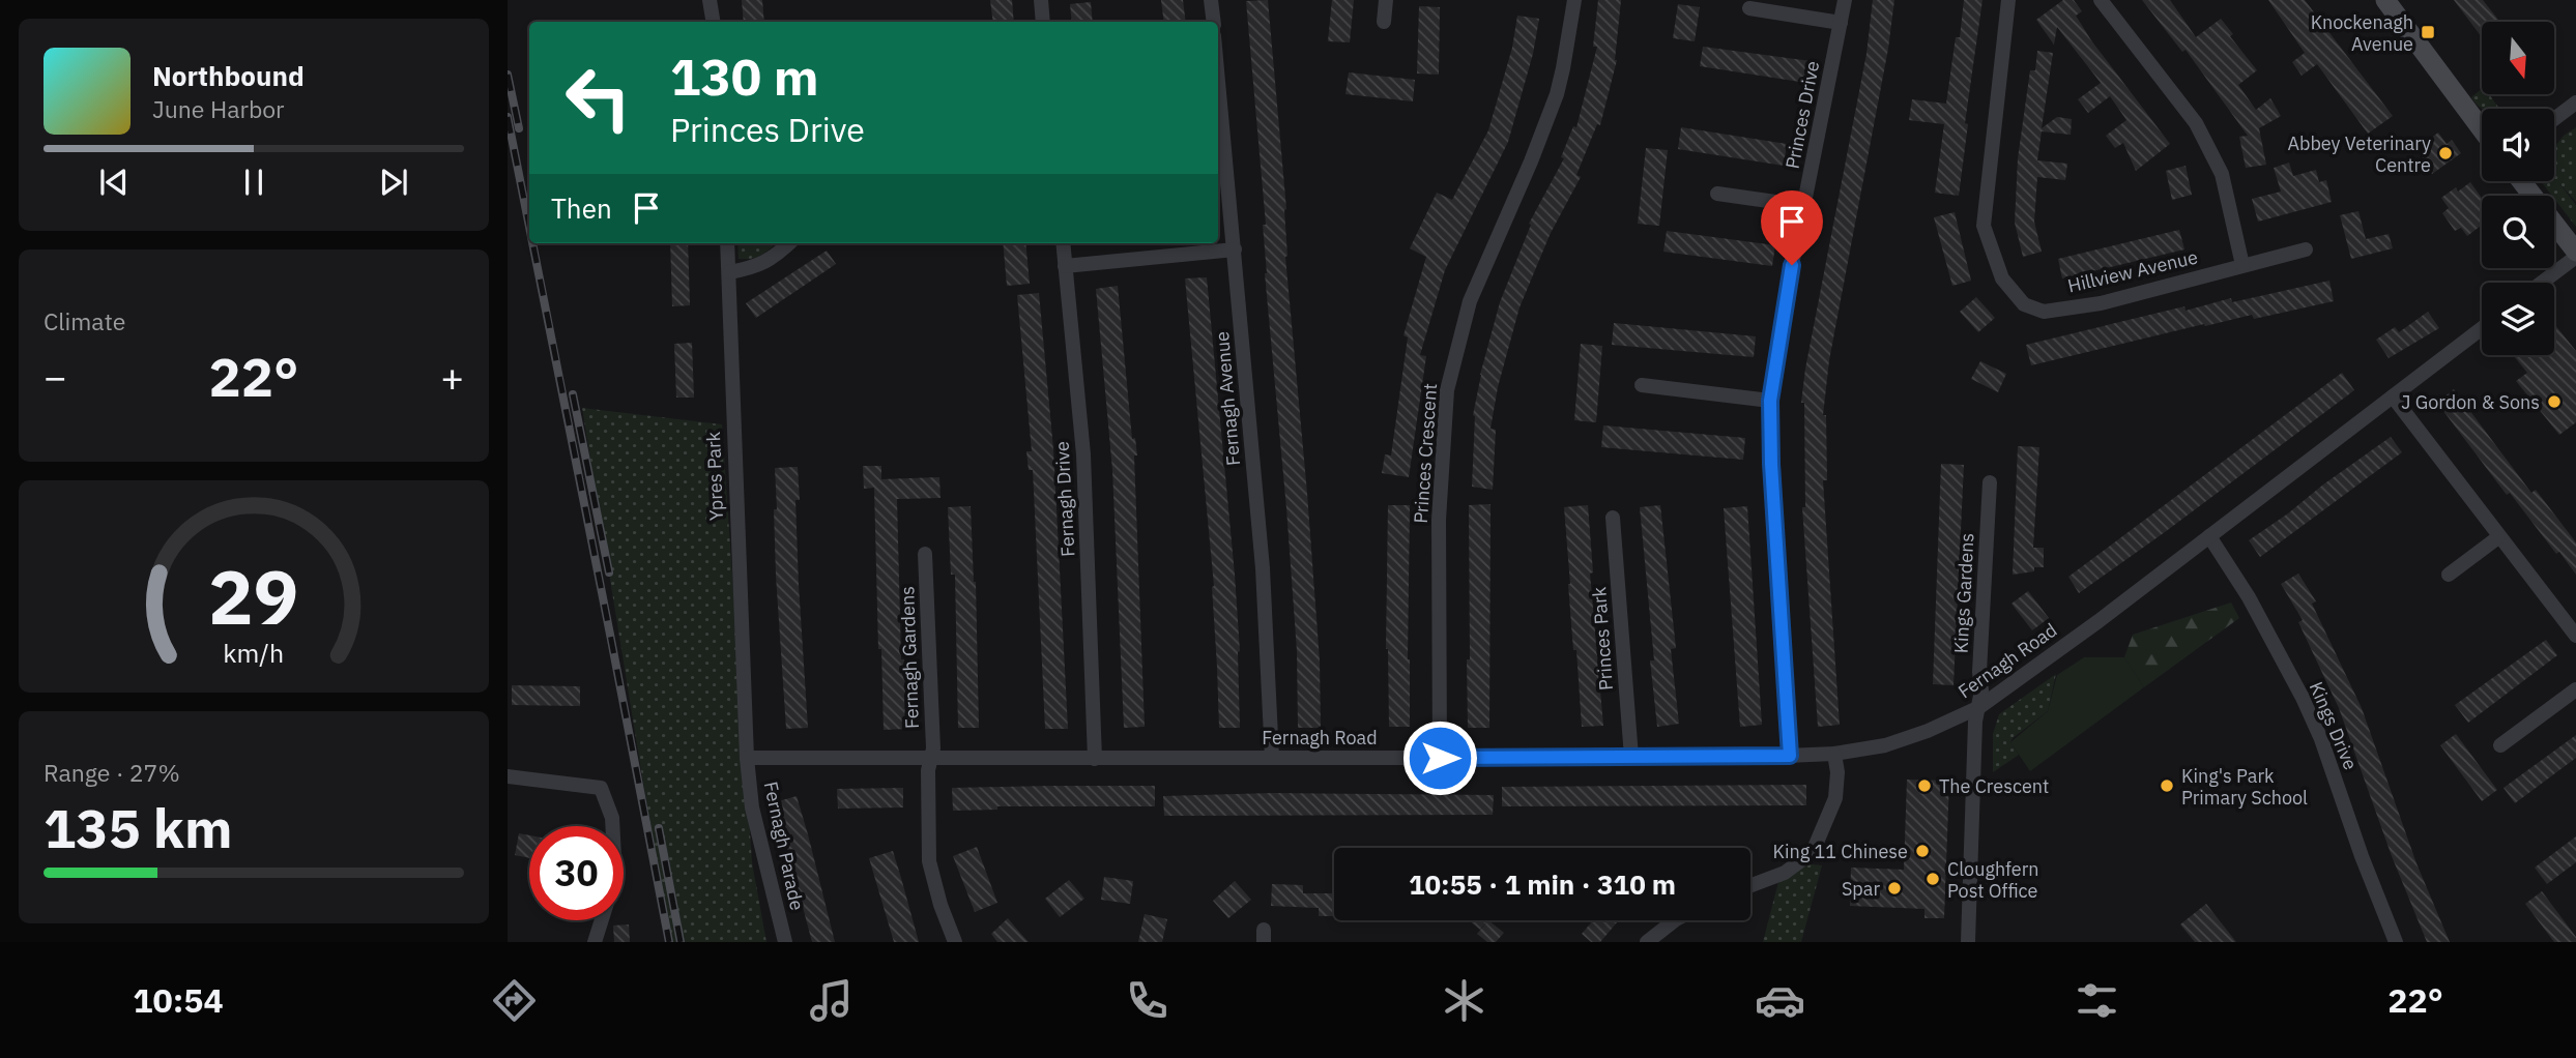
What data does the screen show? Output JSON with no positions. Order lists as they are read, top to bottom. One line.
{"streets":{"street":["Princes Drive","Hillview Avenue","Fernagh Avenue","Princes Crescent","Ypres Park","Fernagh Drive","Kings Gardens","Princes Park","Fernagh Gardens","Fernagh Road","Kings Drive","Fernagh Parade"]},"crossings":[["Princes Drive","Fernagh Road"],["Fernagh Avenue","Fernagh Road"],["Princes Crescent","Fernagh Road"],["Ypres Park","Fernagh Road"],["Ypres Park","Fernagh Parade"],["Fernagh Drive","Fernagh Road"],["Kings Gardens","Fernagh Road"],["Princes Park","Fernagh Road"],["Fernagh Gardens","Fernagh Road"],["Fernagh Road","Kings Drive"],["Fernagh Road","Fernagh Parade"]],"places":{"transit":["Knockenagh Avenue"],"other":["Abbey Veterinary Centre","J Gordon & Sons","The Crescent","King's Park Primary School","King 11 Chinese","Cloughfern Post Office","Spar"]},"north":"bottom","page":{"turn":["130 m","Princes Drive"],"song":["Northbound","June Harbor"],"then":"Then","tile":["Climate",["Range · 27%","135 km"]],"heat":["−","22°","+"],"limit":"30","trip":"10:55 · 1 min · 310 m","tabs":["10:54","22°"],"gauge":["29","km/h"]}}
